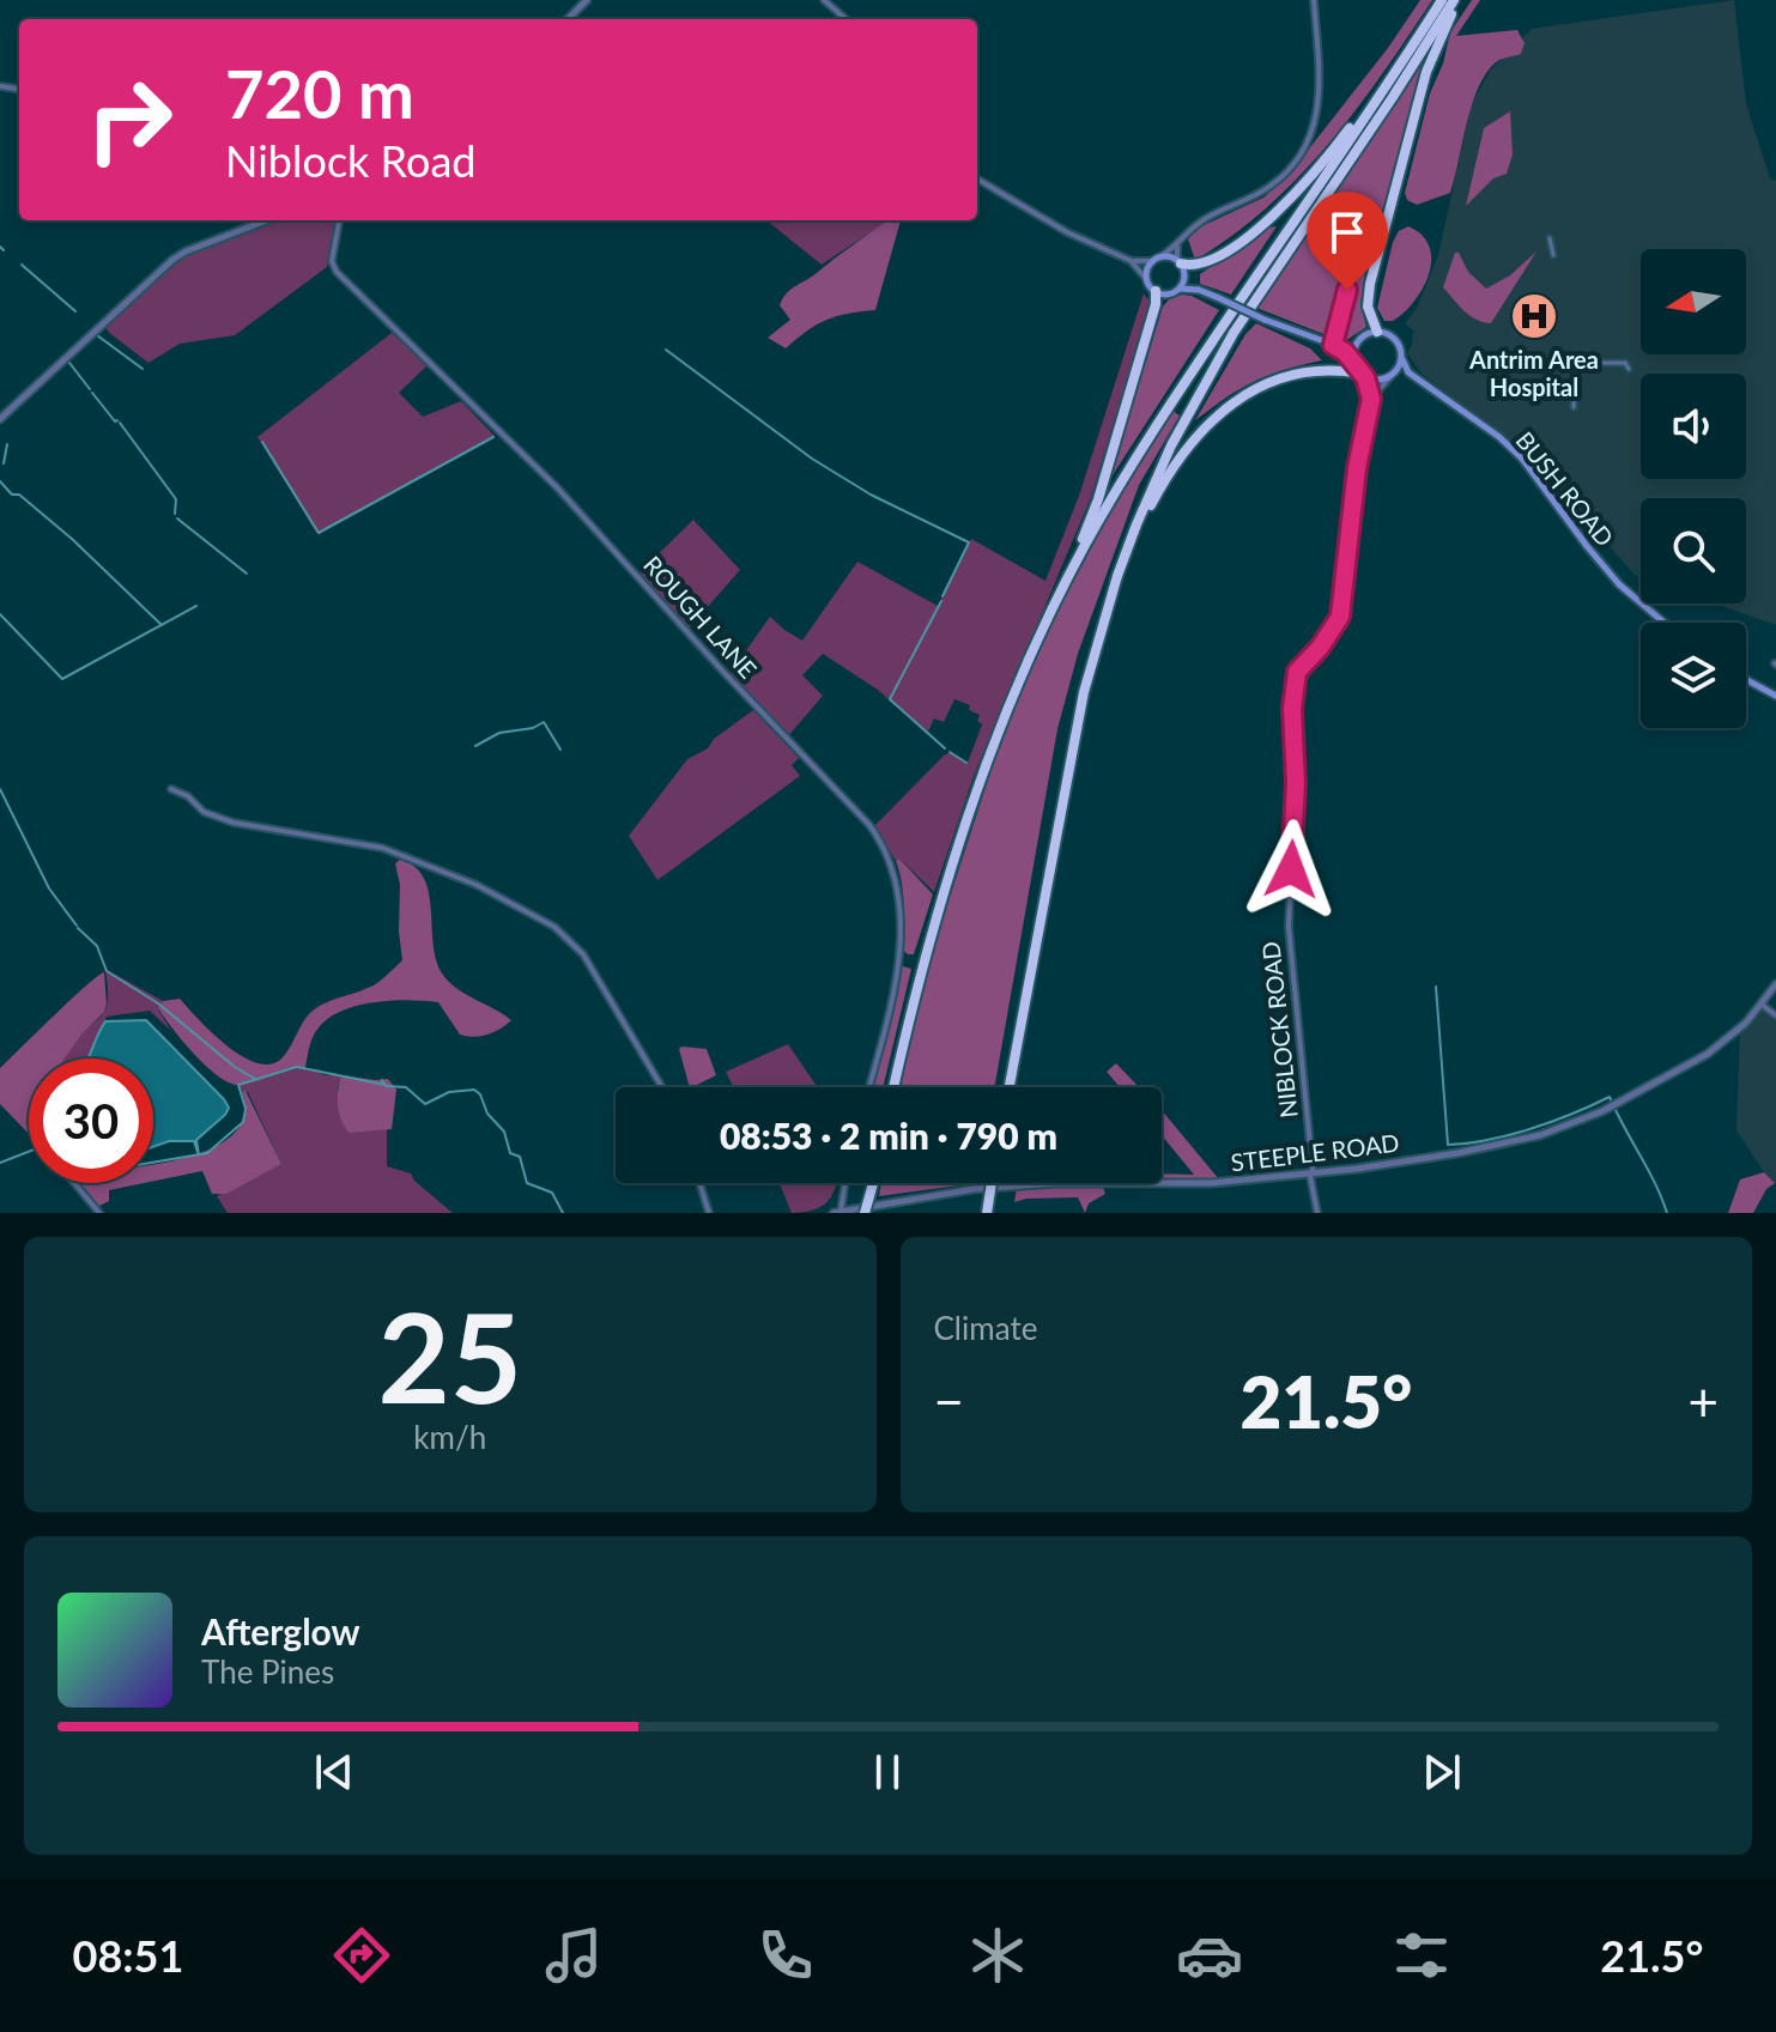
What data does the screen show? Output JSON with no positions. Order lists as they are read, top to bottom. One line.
{"streets":{"main road":["BUSH ROAD"],"street":["ROUGH LANE","NIBLOCK ROAD","STEEPLE ROAD"]},"crossings":[["NIBLOCK ROAD","STEEPLE ROAD"]],"places":{"hospital":["Antrim Area Hospital"]},"north":"left","page":{"turn":["720 m","Niblock Road"],"limit":"30","trip":"08:53 · 2 min · 790 m","tile":[["25","km/h"],"Climate"],"heat":["−","21.5°","+"],"song":["Afterglow","The Pines"],"tabs":["08:51","21.5°"]}}
